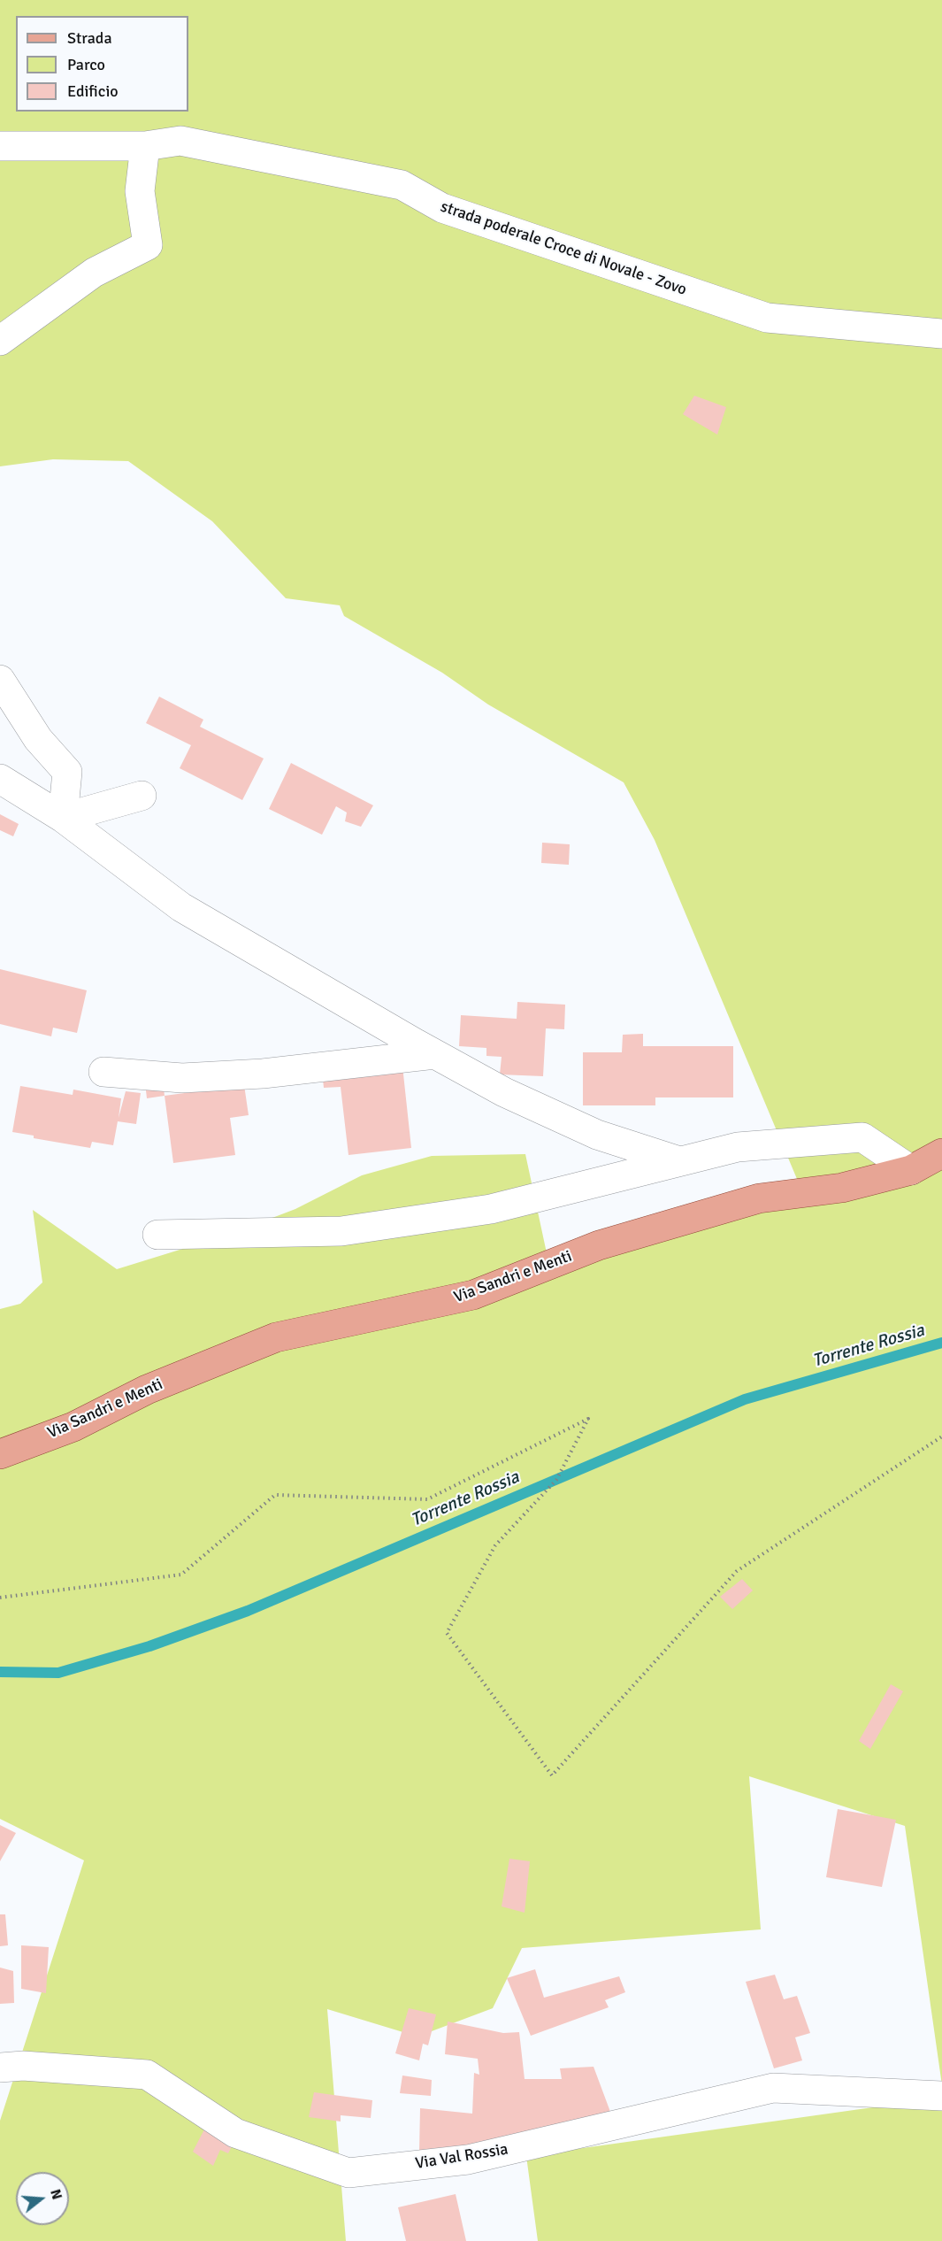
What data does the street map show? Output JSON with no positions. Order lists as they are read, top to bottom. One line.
{"streets":{"main road":["Via Sandri e Menti"],"street":["strada poderale Croce di Novale - Zovo","Via Val Rossia"]},"water":["Torrente Rossia"],"legend":["Strada","Parco","Edificio"],"north":"right"}
